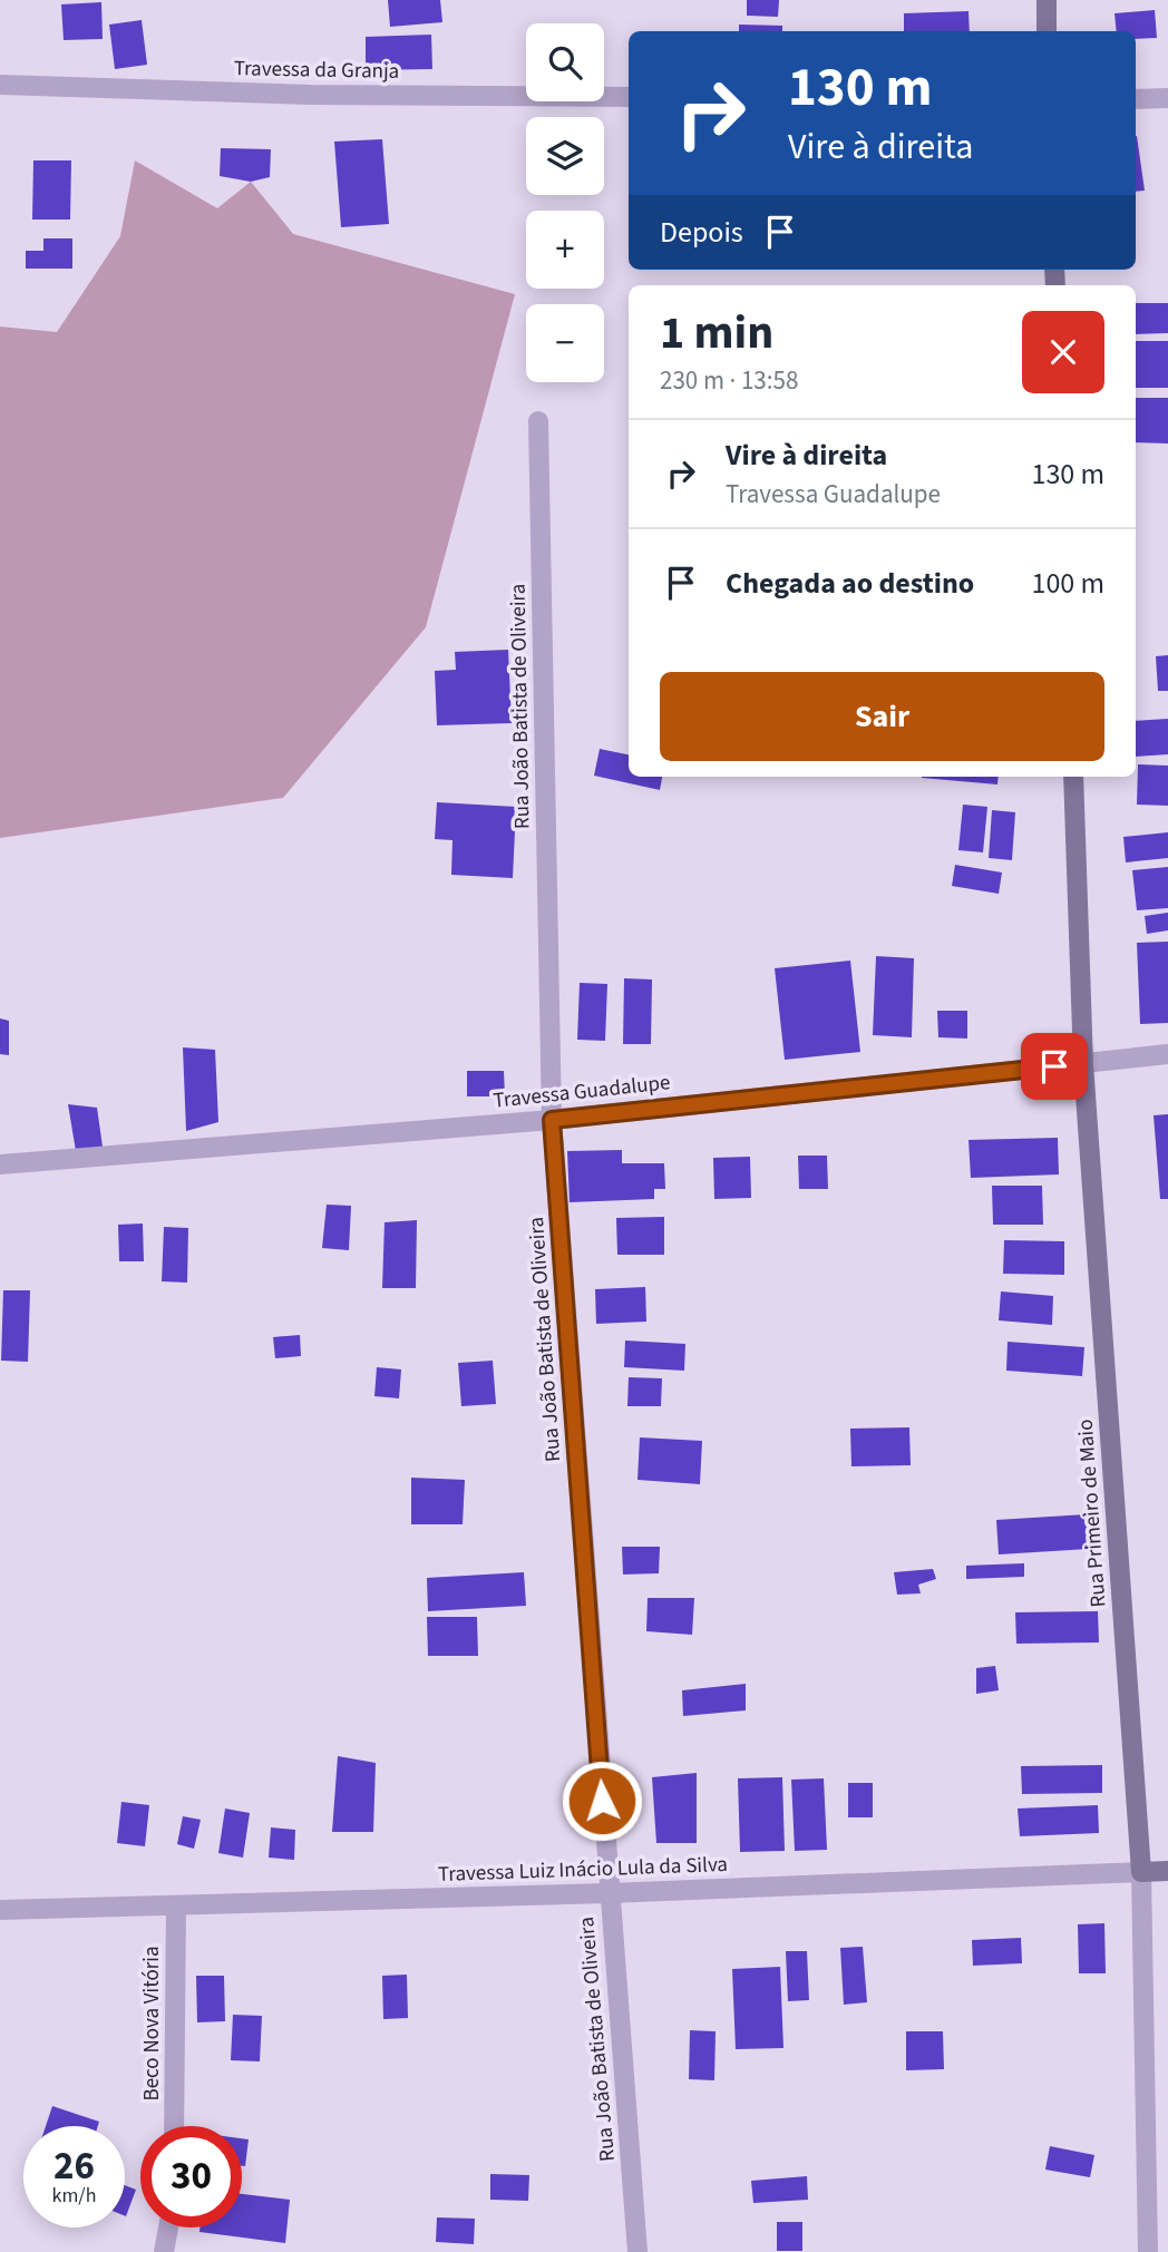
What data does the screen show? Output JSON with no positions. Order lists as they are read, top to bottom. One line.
{"streets":{"street":["Travessa da Granja","Rua João Batista de Oliveira","Travessa Guadalupe","Rua Primeiro de Maio","Travessa Luiz Inácio Lula da Silva","Beco Nova Vitória"]},"crossings":[["Rua João Batista de Oliveira","Travessa Guadalupe"],["Rua João Batista de Oliveira","Travessa Luiz Inácio Lula da Silva"],["Travessa Guadalupe","Rua Primeiro de Maio"],["Rua Primeiro de Maio","Travessa Luiz Inácio Lula da Silva"],["Travessa Luiz Inácio Lula da Silva","Beco Nova Vitória"]],"page":{"map_buttons":["+","−"],"turn":["130 m","Vire à direita"],"then":"Depois","heading":["1 min","230 m · 13:58"],"list":[{"name":"Vire à direita","note":"Travessa Guadalupe","value":"130 m"},{"name":"Chegada ao destino","value":"100 m"}],"buttons":"Sair","speed":"26 km/h","limit":"30"}}
